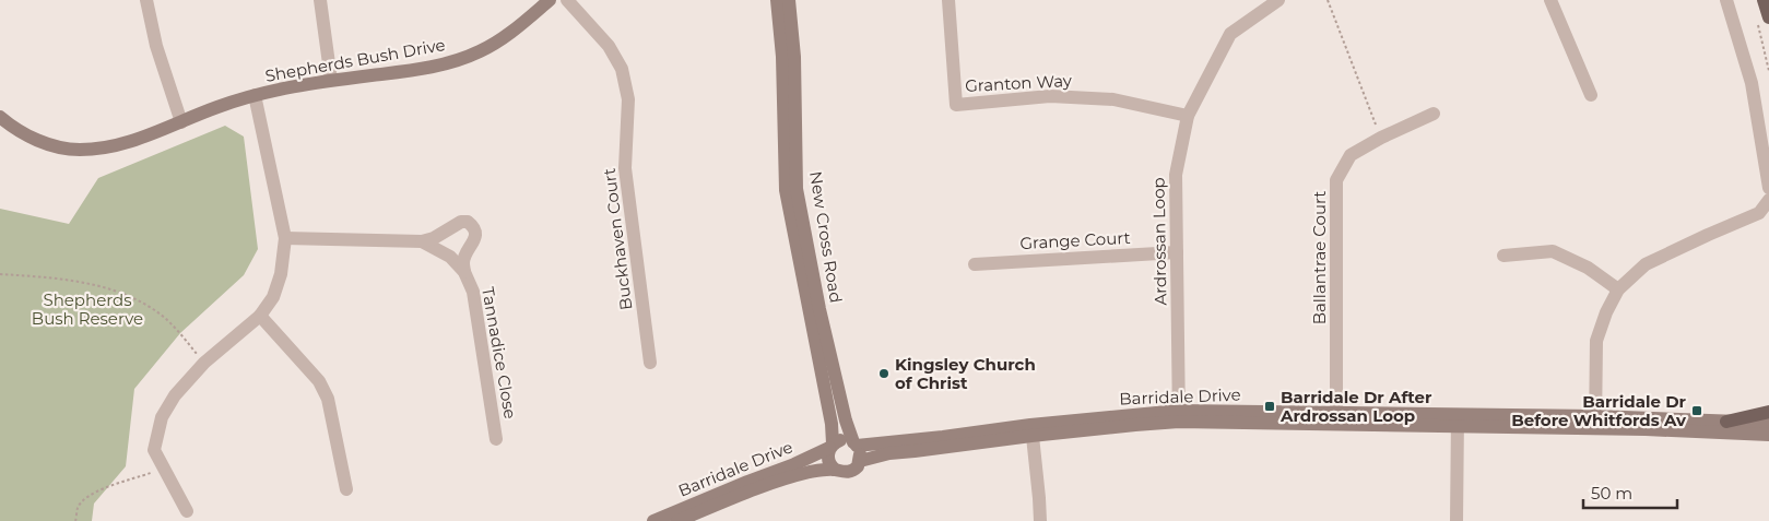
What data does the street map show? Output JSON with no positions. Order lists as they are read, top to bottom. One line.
{"streets":{"street":["Shepherds Bush Drive","Granton Way","New Cross Road","Buckhaven Court","Grange Court","Ardrossan Loop","Ballantrae Court","Tannadice Close","Barridale Drive"]},"crossings":[["Granton Way","Ardrossan Loop"],["New Cross Road","Barridale Drive"],["Grange Court","Ardrossan Loop"],["Ardrossan Loop","Barridale Drive"],["Ballantrae Court","Barridale Drive"]],"parks":["Shepherds Bush Reserve"],"places":{"other":["Kingsley Church of Christ"],"transit":["Barridale Dr After Ardrossan Loop","Barridale Dr Before Whitfords Av"]},"scale_bar":"50 m"}
